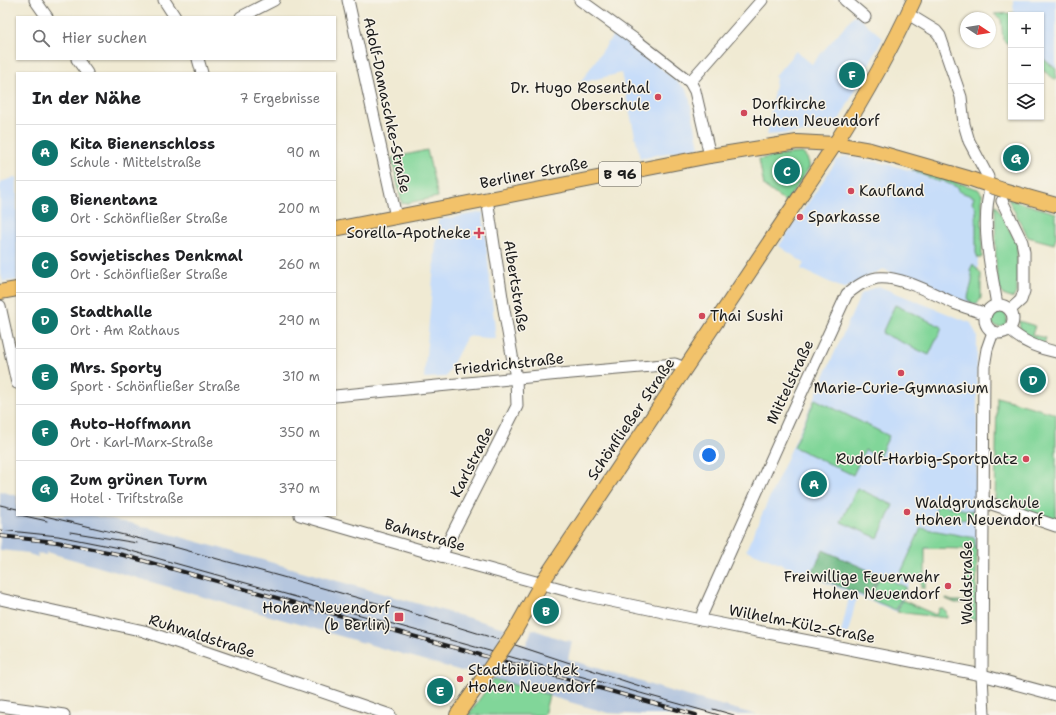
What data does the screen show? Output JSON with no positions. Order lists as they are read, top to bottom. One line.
{"streets":{"main road":["Berliner Straße","B 96","Schönfließer Straße"],"street":["Adolf-Damaschke-Straße","Albertstraße","Friedrichstraße","Mittelstraße","Karlstraße","Bahnstraße","Waldstraße","Wilhelm-Külz-Straße","Ruhwaldstraße"]},"crossings":[["Adolf-Damaschke-Straße","Berliner Straße"],["Berliner Straße","B 96"],["Berliner Straße","Albertstraße"],["Berliner Straße","Schönfließer Straße"],["B 96","Schönfließer Straße"],["Albertstraße","Friedrichstraße"],["Albertstraße","Karlstraße"],["Friedrichstraße","Schönfließer Straße"],["Friedrichstraße","Karlstraße"],["Mittelstraße","Waldstraße"],["Mittelstraße","Wilhelm-Külz-Straße"],["Schönfließer Straße","Bahnstraße"],["Schönfließer Straße","Wilhelm-Külz-Straße"],["Karlstraße","Bahnstraße"],["Bahnstraße","Wilhelm-Külz-Straße"],["Waldstraße","Wilhelm-Külz-Straße"]],"places":{"other":["Dr. Hugo Rosenthal Oberschule","Dorfkirche Hohen Neuendorf","Kaufland","Sparkasse","Thai Sushi","Marie-Curie-Gymnasium","Rudolf-Harbig-Sportplatz","Waldgrundschule Hohen Neuendorf","Freiwillige Feuerwehr Hohen Neuendorf","Stadtbibliothek Hohen Neuendorf"],"health":["Sorella-Apotheke"],"transit":["Hohen Neuendorf (b Berlin)"]},"north":"right","page":{"map_buttons":["+","−"],"search":"Hier suchen","pins":["F","G","C","D","A","B","E"],"heading":["In der Nähe","7 Ergebnisse"],"list":[{"mark":"A","name":"Kita Bienenschloss","note":"Schule · Mittelstraße","value":"90 m"},{"mark":"B","name":"Bienentanz","note":"Ort · Schönfließer Straße","value":"200 m"},{"mark":"C","name":"Sowjetisches Denkmal","note":"Ort · Schönfließer Straße","value":"260 m"},{"mark":"D","name":"Stadthalle","note":"Ort · Am Rathaus","value":"290 m"},{"mark":"E","name":"Mrs. Sporty","note":"Sport · Schönfließer Straße","value":"310 m"},{"mark":"F","name":"Auto-Hoffmann","note":"Ort · Karl-Marx-Straße","value":"350 m"},{"mark":"G","name":"Zum grünen Turm","note":"Hotel · Triftstraße","value":"370 m"}]}}
